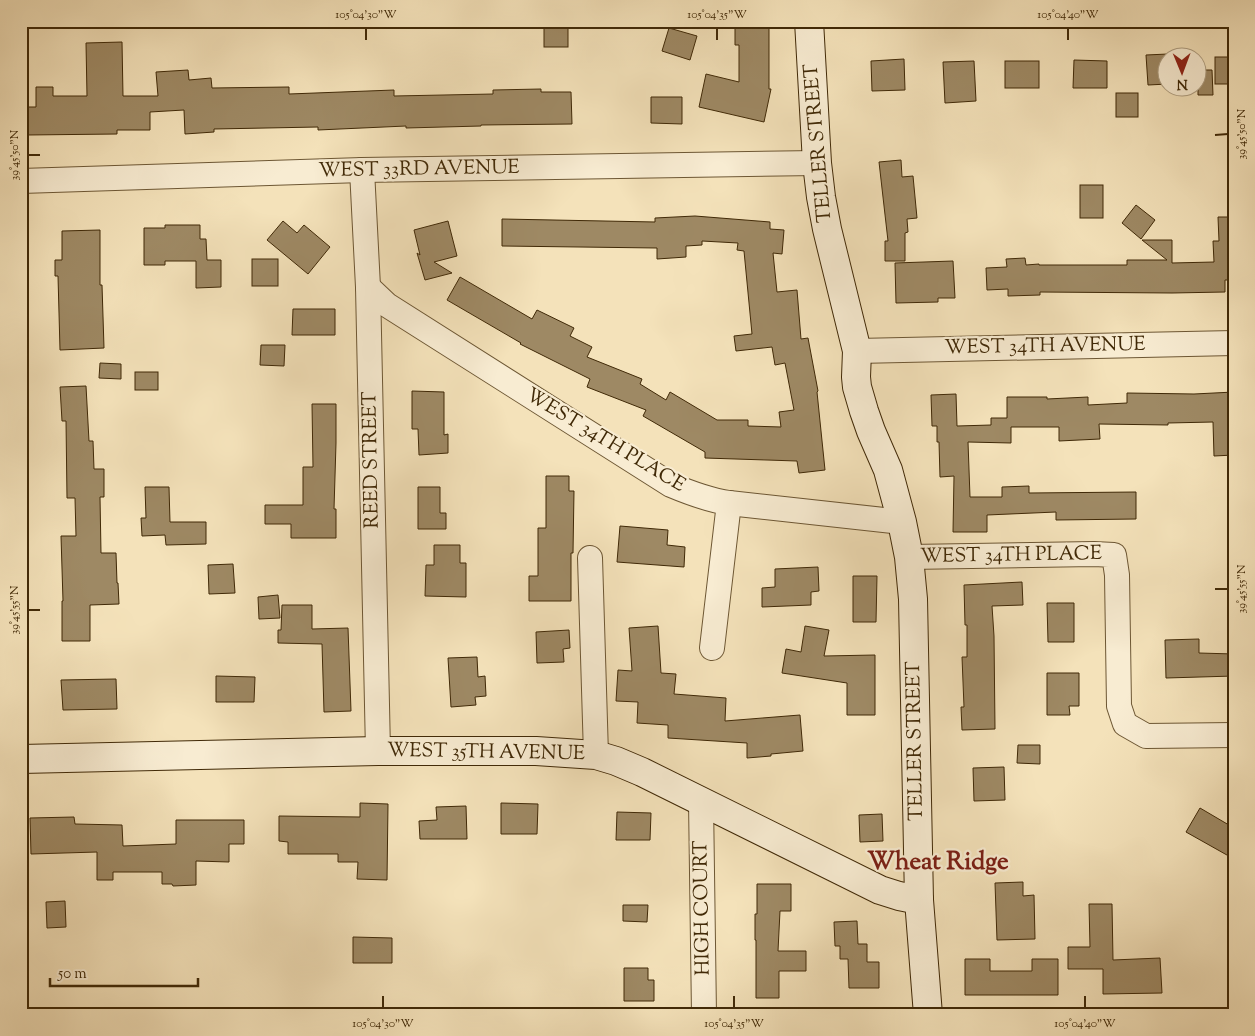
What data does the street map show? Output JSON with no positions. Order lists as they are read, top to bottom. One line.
{"streets":{"street":["TELLER STREET","WEST 33RD AVENUE","WEST 34TH AVENUE","WEST 34TH PLACE","REED STREET","WEST 35TH AVENUE","HIGH COURT"]},"crossings":[["TELLER STREET","WEST 33RD AVENUE"],["TELLER STREET","WEST 34TH AVENUE"],["TELLER STREET","WEST 34TH PLACE"],["TELLER STREET","WEST 35TH AVENUE"],["WEST 33RD AVENUE","REED STREET"],["WEST 34TH PLACE","REED STREET"],["REED STREET","WEST 35TH AVENUE"],["WEST 35TH AVENUE","HIGH COURT"]],"districts":["Wheat Ridge"],"scale_bar":"50 m","north":"bottom","coordinates":["105°04'30\"W","105°04'35\"W","105°04'40\"W","39°45'50\"N","39°45'55\"N"]}
